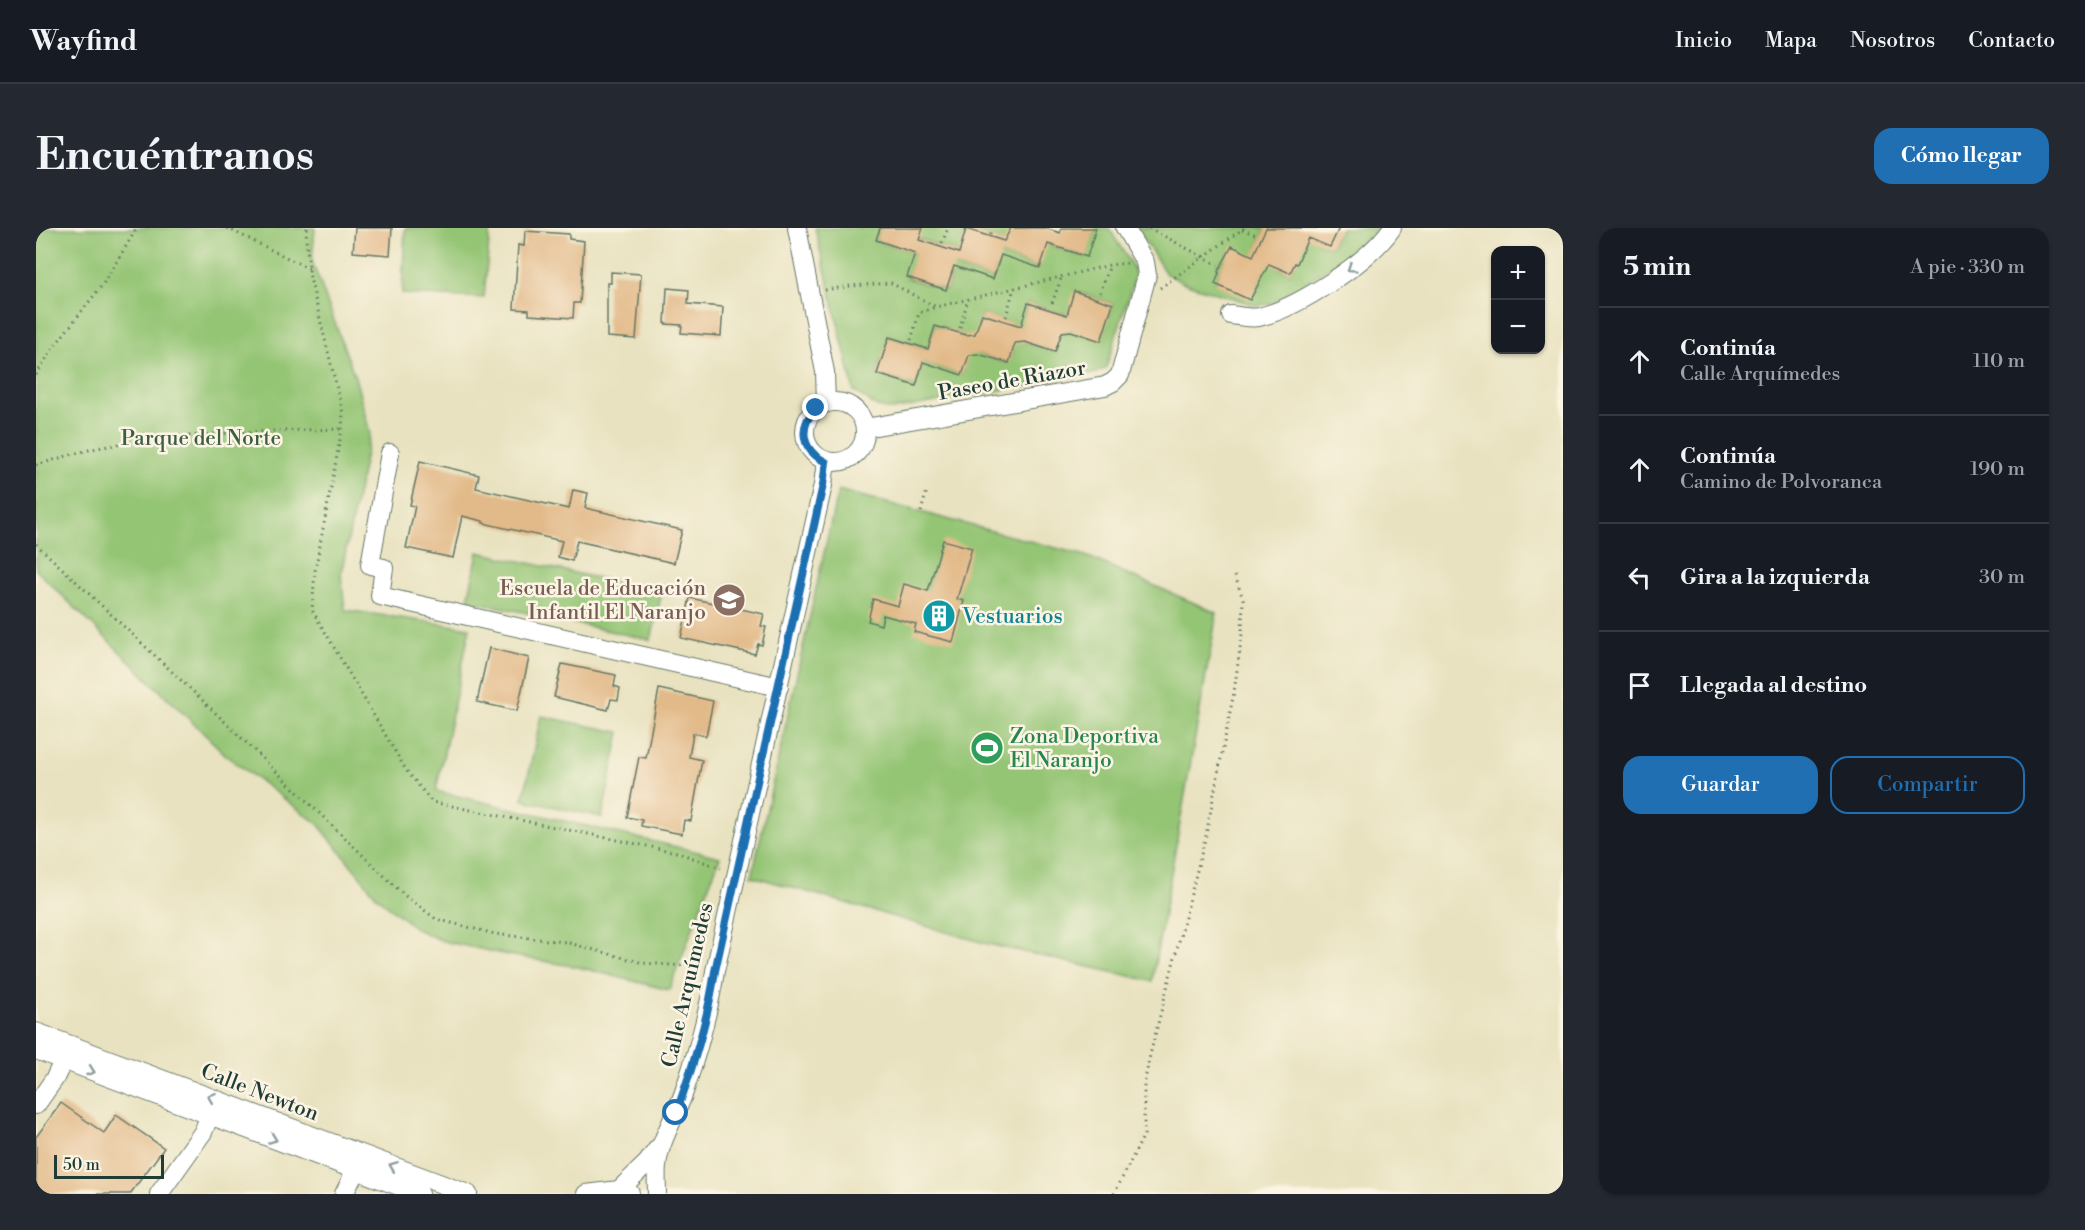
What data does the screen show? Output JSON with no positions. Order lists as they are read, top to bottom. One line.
{"streets":{"street":["Paseo de Riazor","Calle Arquímedes","Calle Newton"]},"crossings":[["Paseo de Riazor","Calle Arquímedes"]],"parks":["Parque del Norte"],"places":{"school or university":["Escuela de Educación Infantil El Naranjo"],"building":["Vestuarios"],"sports":["Zona Deportiva El Naranjo"]},"scale_bar":"50 m","page":{"header":"Wayfind","nav":["Inicio","Mapa","Nosotros","Contacto"],"buttons":["Cómo llegar",["Guardar","Compartir"]],"title":"Encuéntranos","heading":["5 min","A pie · 330 m"],"map_buttons":["+","−"],"list":[["Continúa","Calle Arquímedes","110 m"],["Continúa","Camino de Polvoranca","190 m"],["Gira a la izquierda","30 m"],"Llegada al destino"],"scale":"50 m"}}
